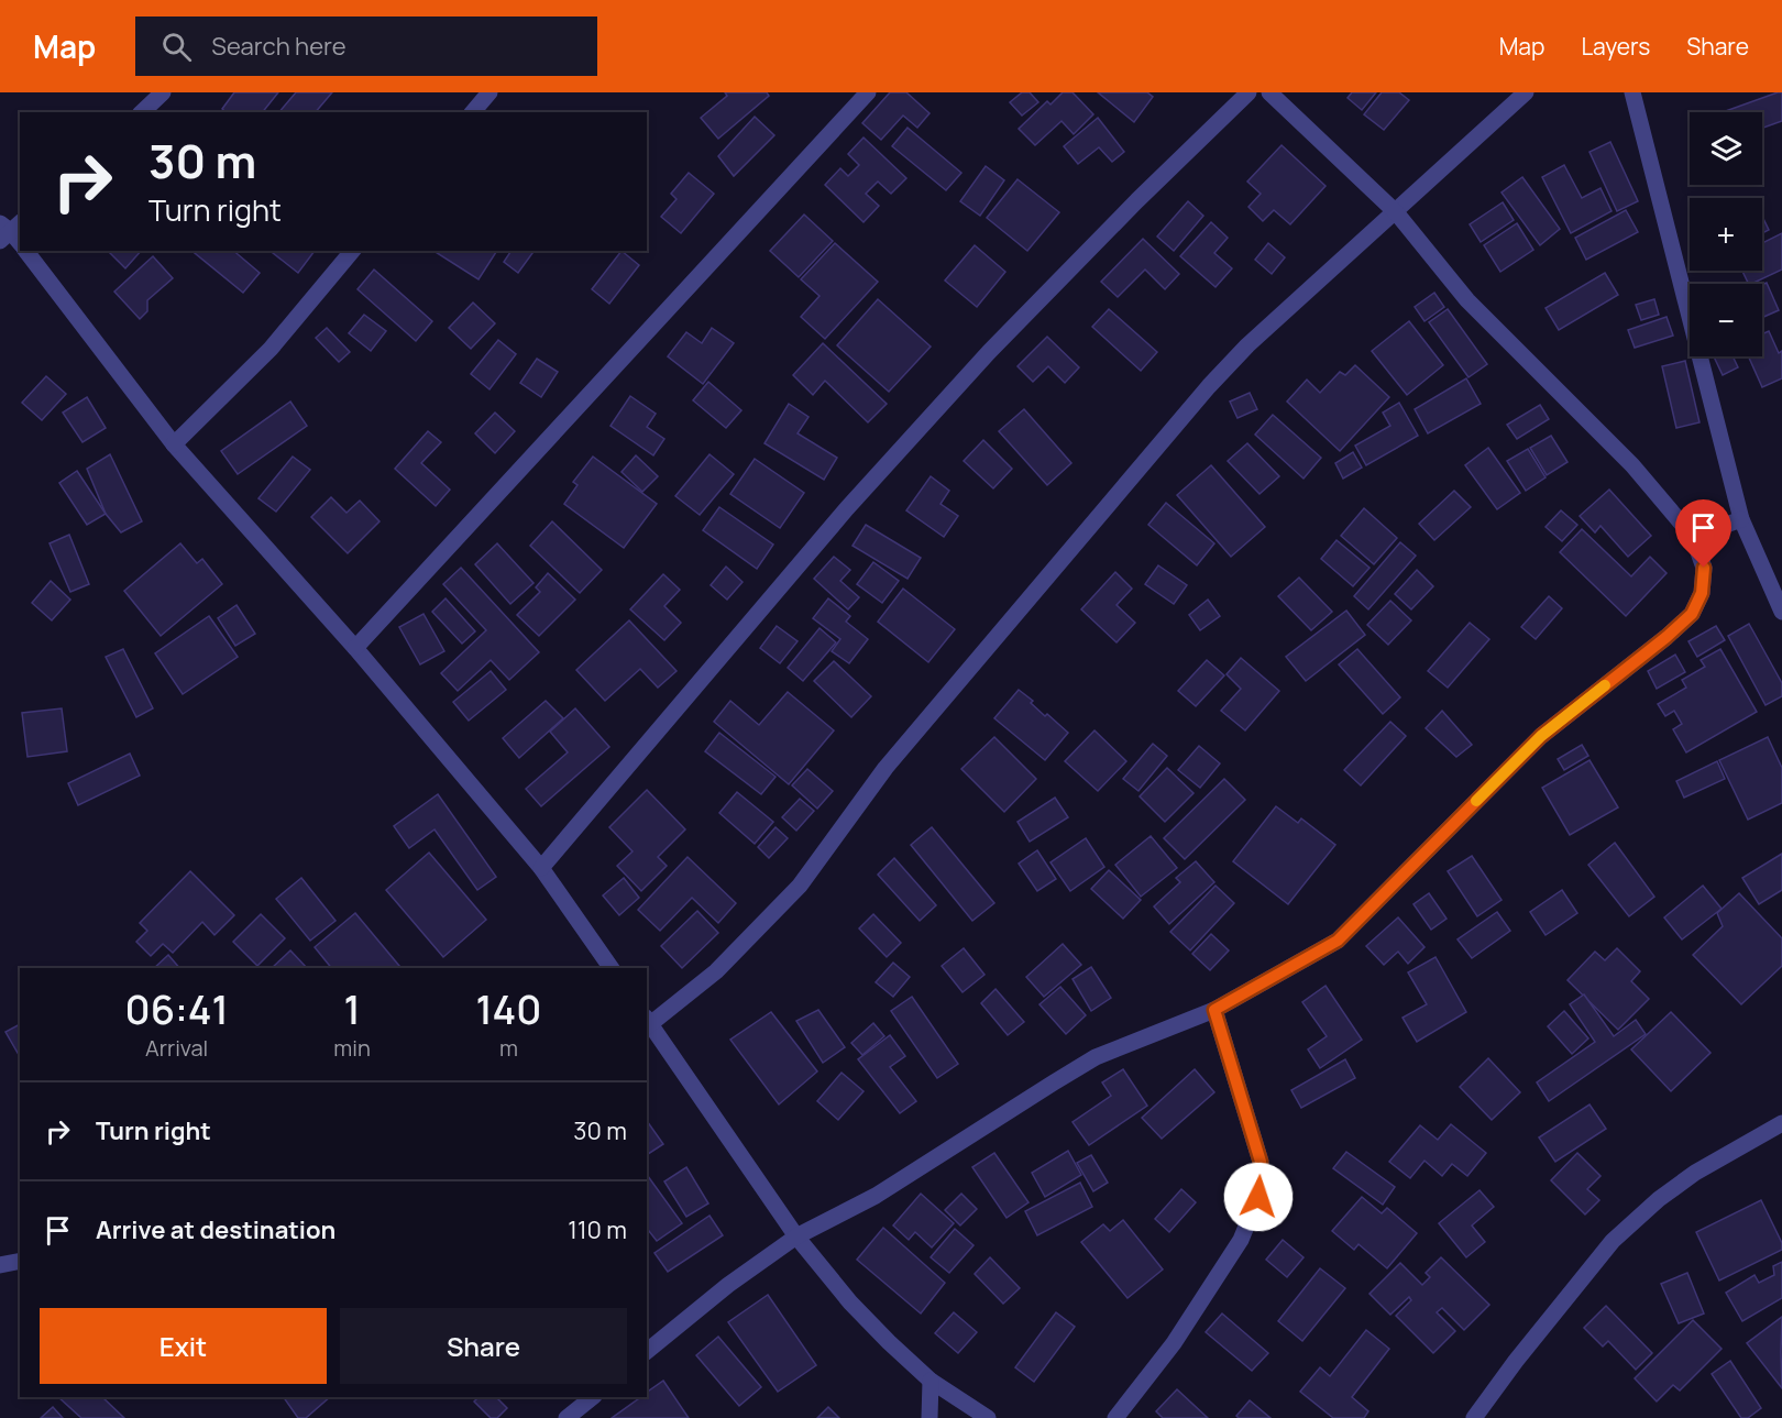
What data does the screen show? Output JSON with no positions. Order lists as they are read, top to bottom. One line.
{"page":{"header":"Map","search":"Search here","nav":["Map","Layers","Share"],"map_buttons":["+","−"],"turn":["30 m","Turn right"],"eta":["06:41","Arrival","1","min","140","m"],"list":[{"name":"Turn right","value":"30 m"},{"name":"Arrive at destination","value":"110 m"}],"buttons":["Exit","Share"]}}
